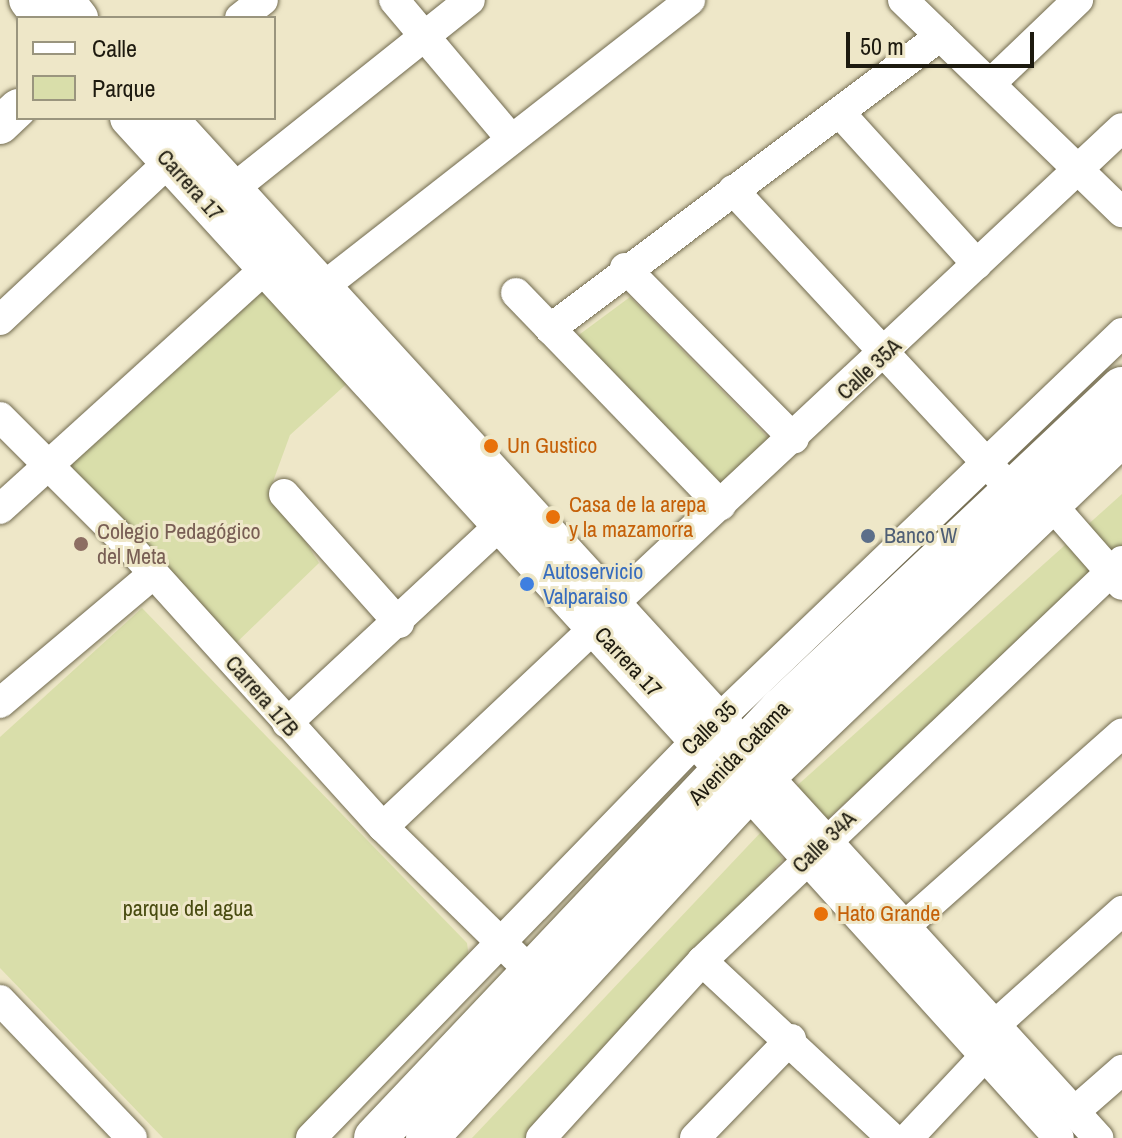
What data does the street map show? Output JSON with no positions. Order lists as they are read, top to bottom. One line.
{"streets":{"main road":["Avenida Catama"],"street":["Carrera 17","Calle 35A","Carrera 17B","Calle 35","Calle 34A"]},"crossings":[["Carrera 17","Calle 35A"],["Carrera 17","Calle 35"],["Carrera 17","Avenida Catama"],["Carrera 17","Calle 34A"],["Calle 35A","Carrera 17B"],["Carrera 17B","Calle 35"],["Carrera 17B","Avenida Catama"],["Calle 35","Avenida Catama"]],"parks":["parque del agua"],"places":["Un Gustico","Casa de la arepa y la mazamorra","Banco W","Colegio Pedagógico del Meta","Autoservicio Valparaiso","Hato Grande"],"legend":["Calle","Parque"],"scale_bar":"50 m"}
